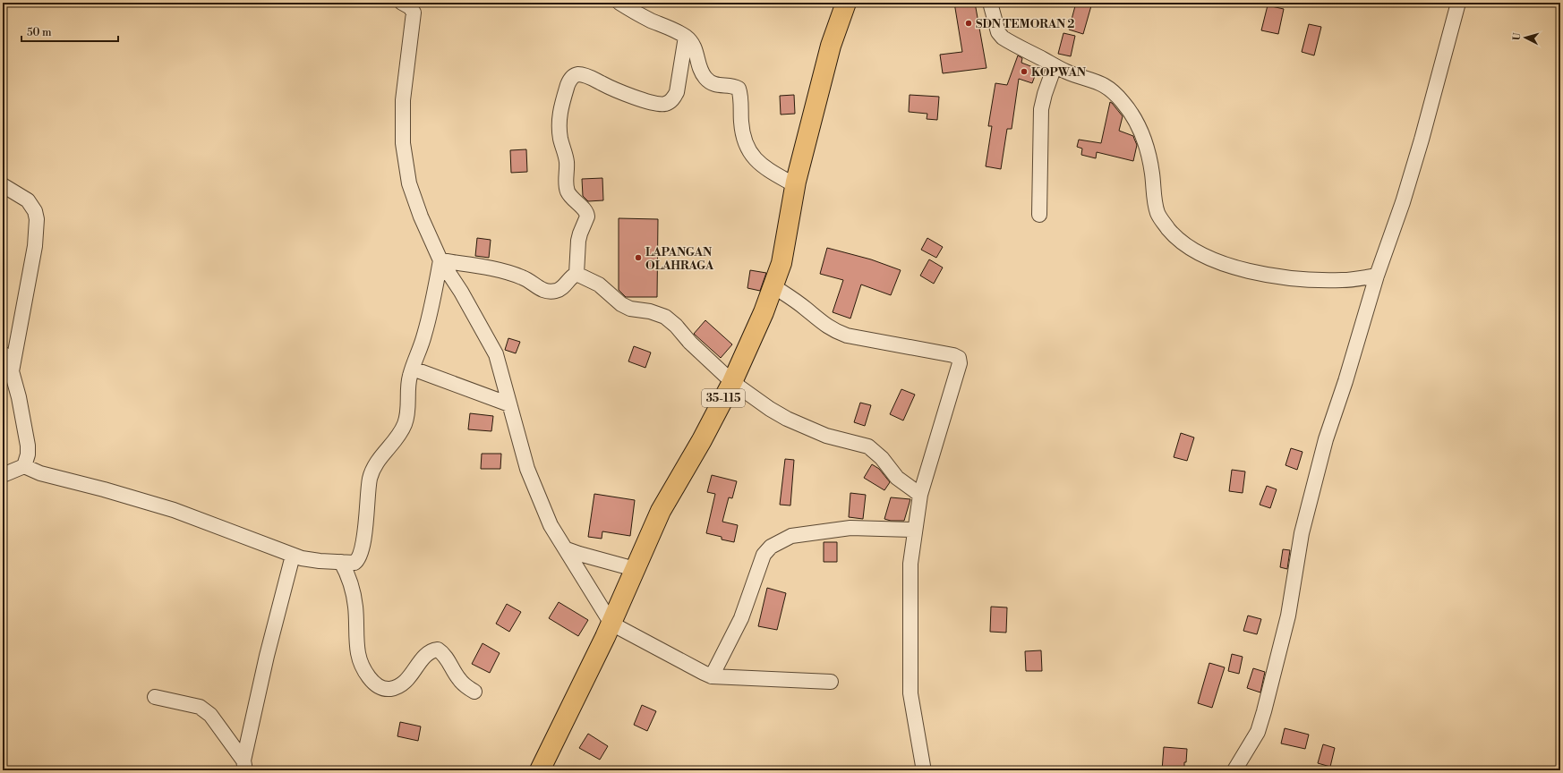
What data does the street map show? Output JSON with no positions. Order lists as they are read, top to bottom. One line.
{"streets":{"main road":["35-115"]},"places":["SDN TEMORAN 2","KOPWAN","LAPANGAN OLAHRAGA"],"scale_bar":"50 m","north":"left"}
